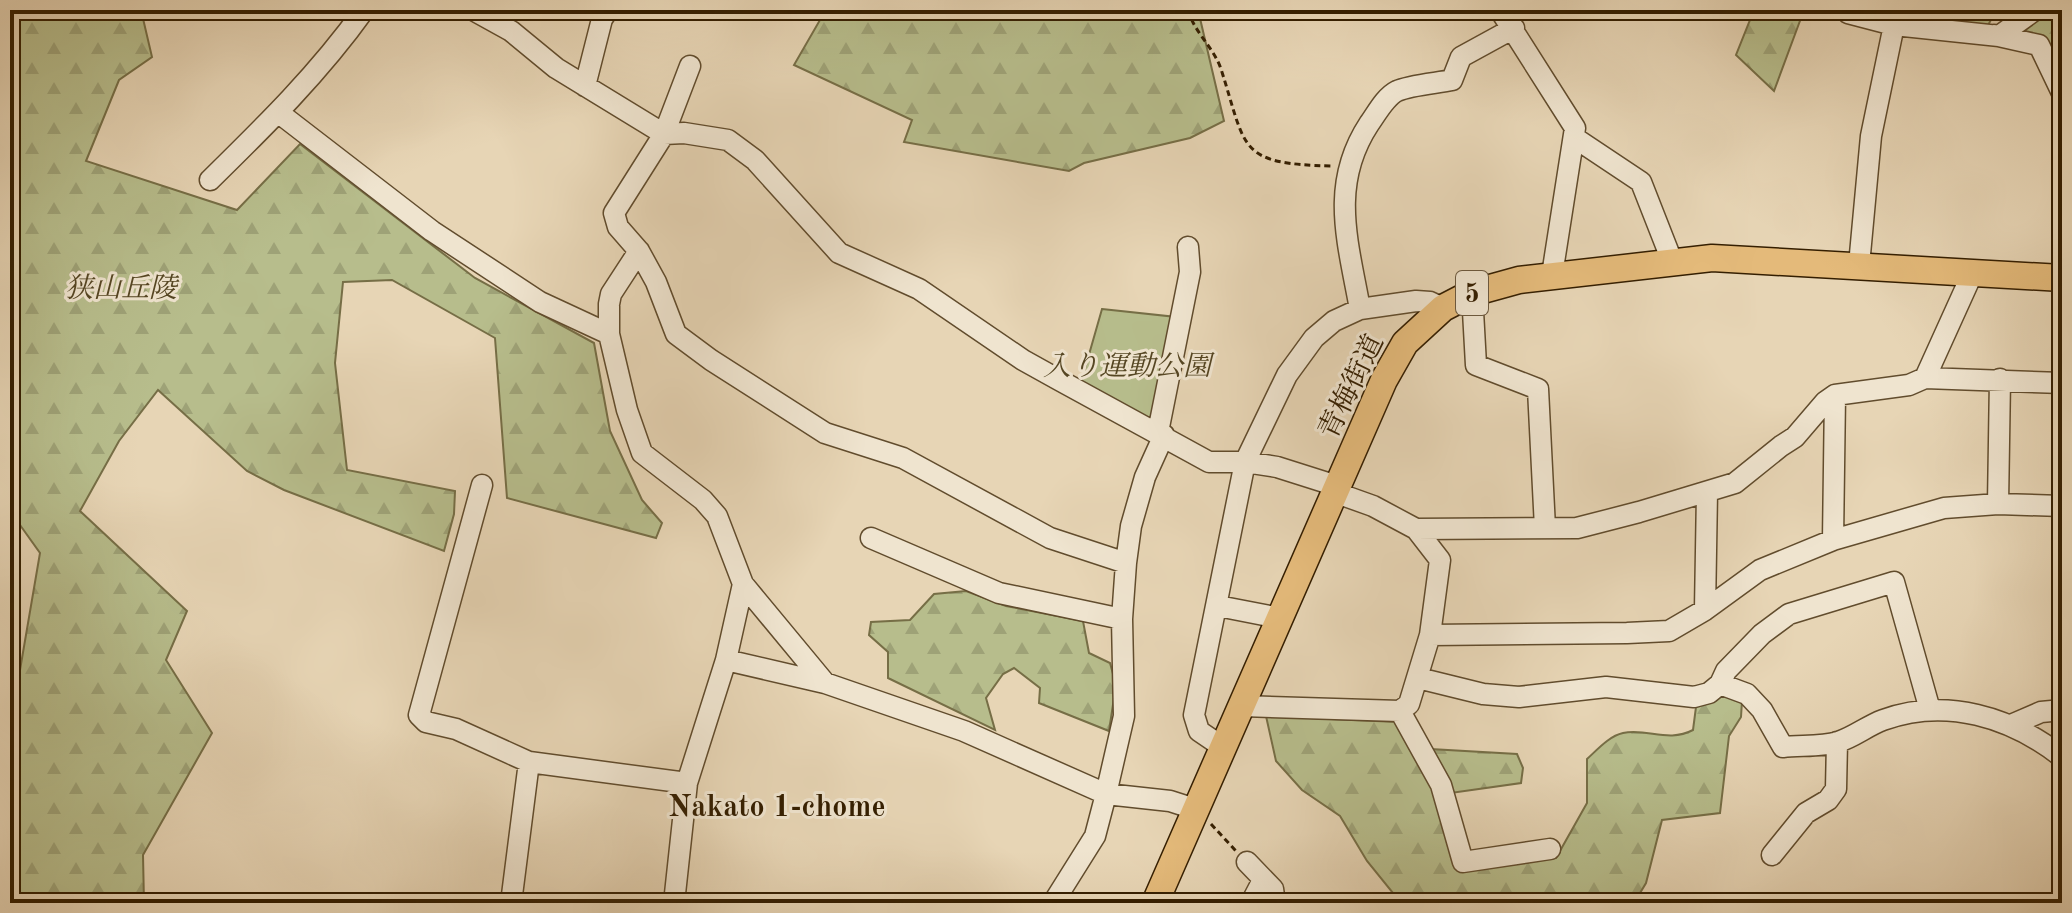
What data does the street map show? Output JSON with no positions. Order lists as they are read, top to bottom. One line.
{"streets":{"main road":["5","青梅街道"]},"districts":["Nakato 1-chome"],"parks":["狭山丘陵","入り運動公園"]}
